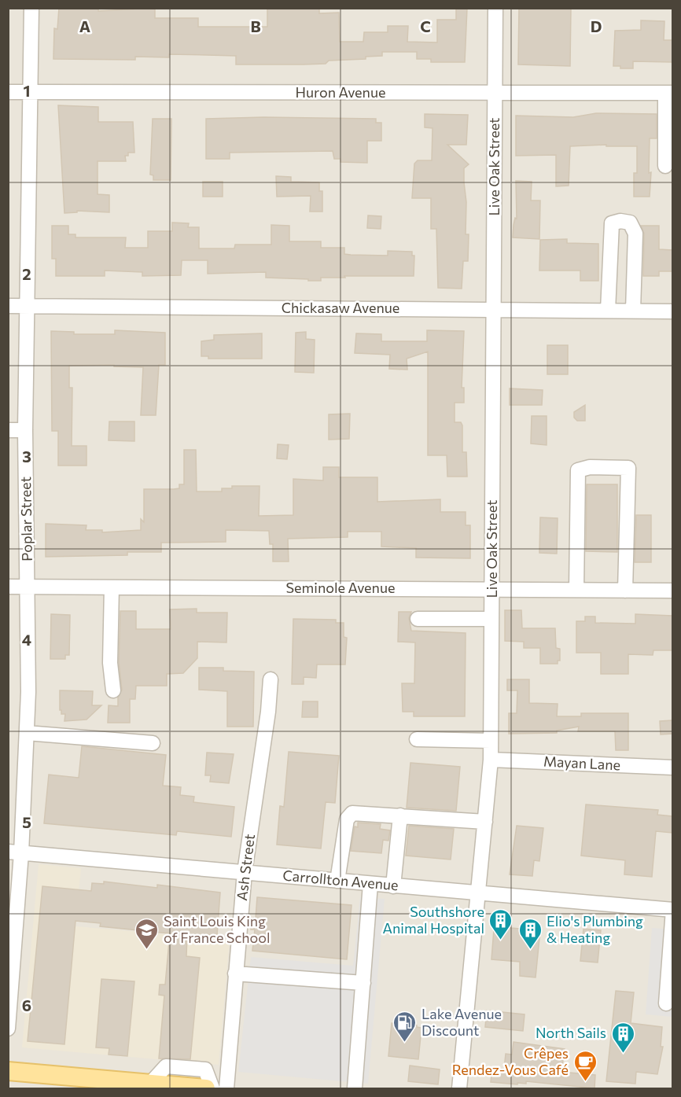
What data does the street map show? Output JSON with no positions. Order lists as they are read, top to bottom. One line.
{"streets":{"street":["Huron Avenue","Live Oak Street","Chickasaw Avenue","Poplar Street","Seminole Avenue","Mayan Lane","Ash Street","Carrollton Avenue"]},"crossings":[["Huron Avenue","Live Oak Street"],["Huron Avenue","Poplar Street"],["Live Oak Street","Chickasaw Avenue"],["Live Oak Street","Seminole Avenue"],["Live Oak Street","Mayan Lane"],["Live Oak Street","Carrollton Avenue"],["Chickasaw Avenue","Poplar Street"],["Poplar Street","Seminole Avenue"],["Poplar Street","Carrollton Avenue"],["Ash Street","Carrollton Avenue"]],"places":{"building":["Southshore Animal Hospital","Elio's Plumbing & Heating","North Sails"],"school or university":["Saint Louis King of France School"],"fuel station":["Lake Avenue Discount"],"cafe":["Crêpes Rendez-Vous Café"]},"grid":{"columns":["A","B","C","D"],"rows":["1","2","3","4","5","6"]}}
